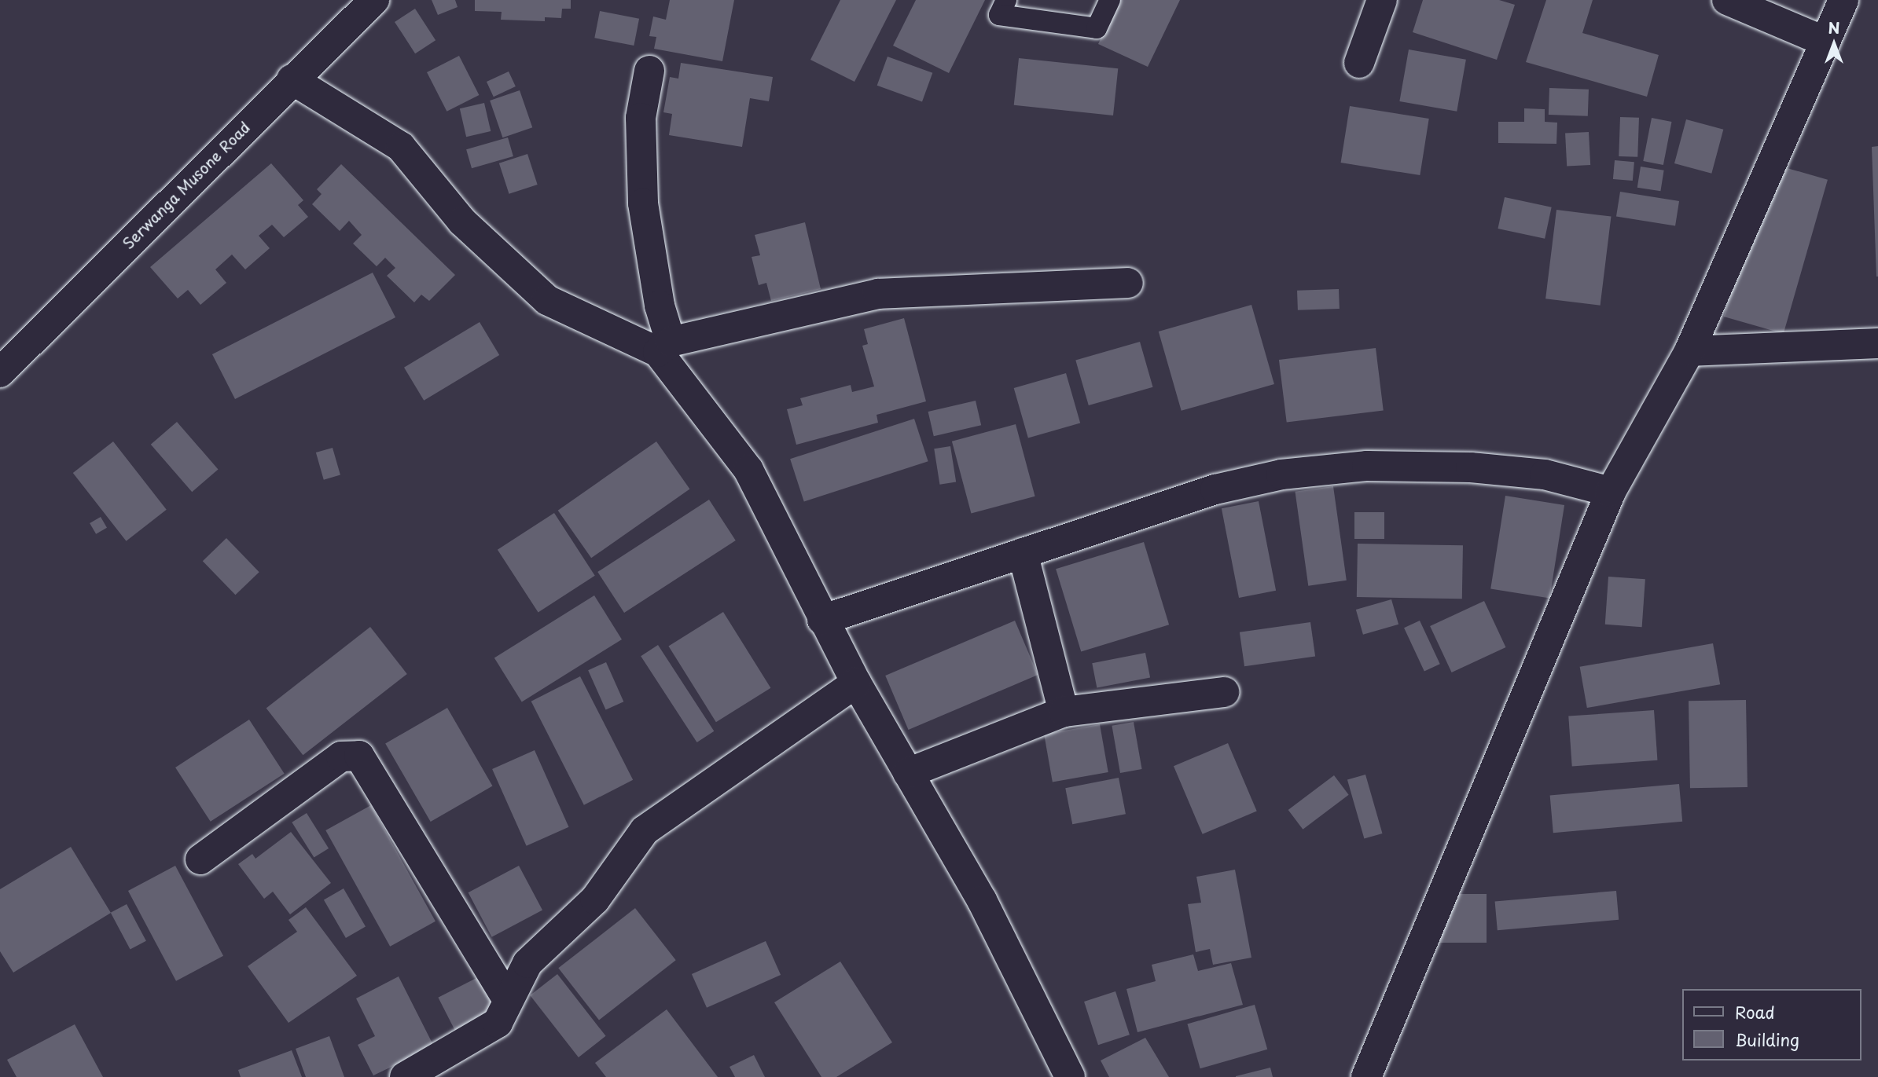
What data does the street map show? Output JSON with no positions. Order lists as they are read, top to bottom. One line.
{"streets":{"street":["Serwanga Musone Road"]},"legend":["Road","Building"],"north":"top"}
